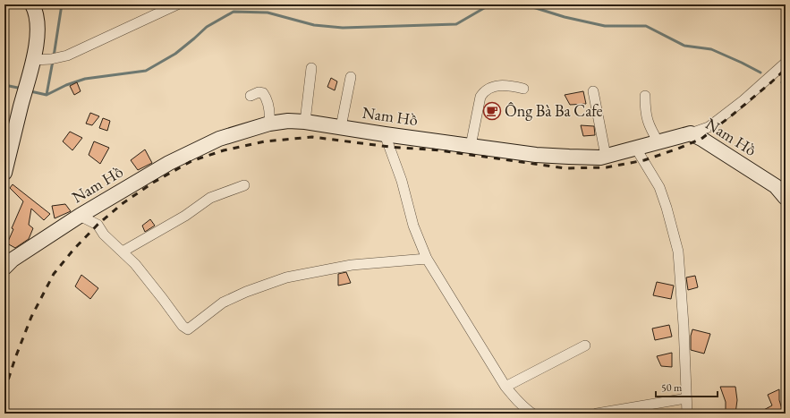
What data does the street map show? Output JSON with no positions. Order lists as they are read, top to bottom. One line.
{"streets":{"street":["Nam Hồ"]},"places":{"cafe":["Ông Bà Ba Cafe"]},"scale_bar":"50 m"}
